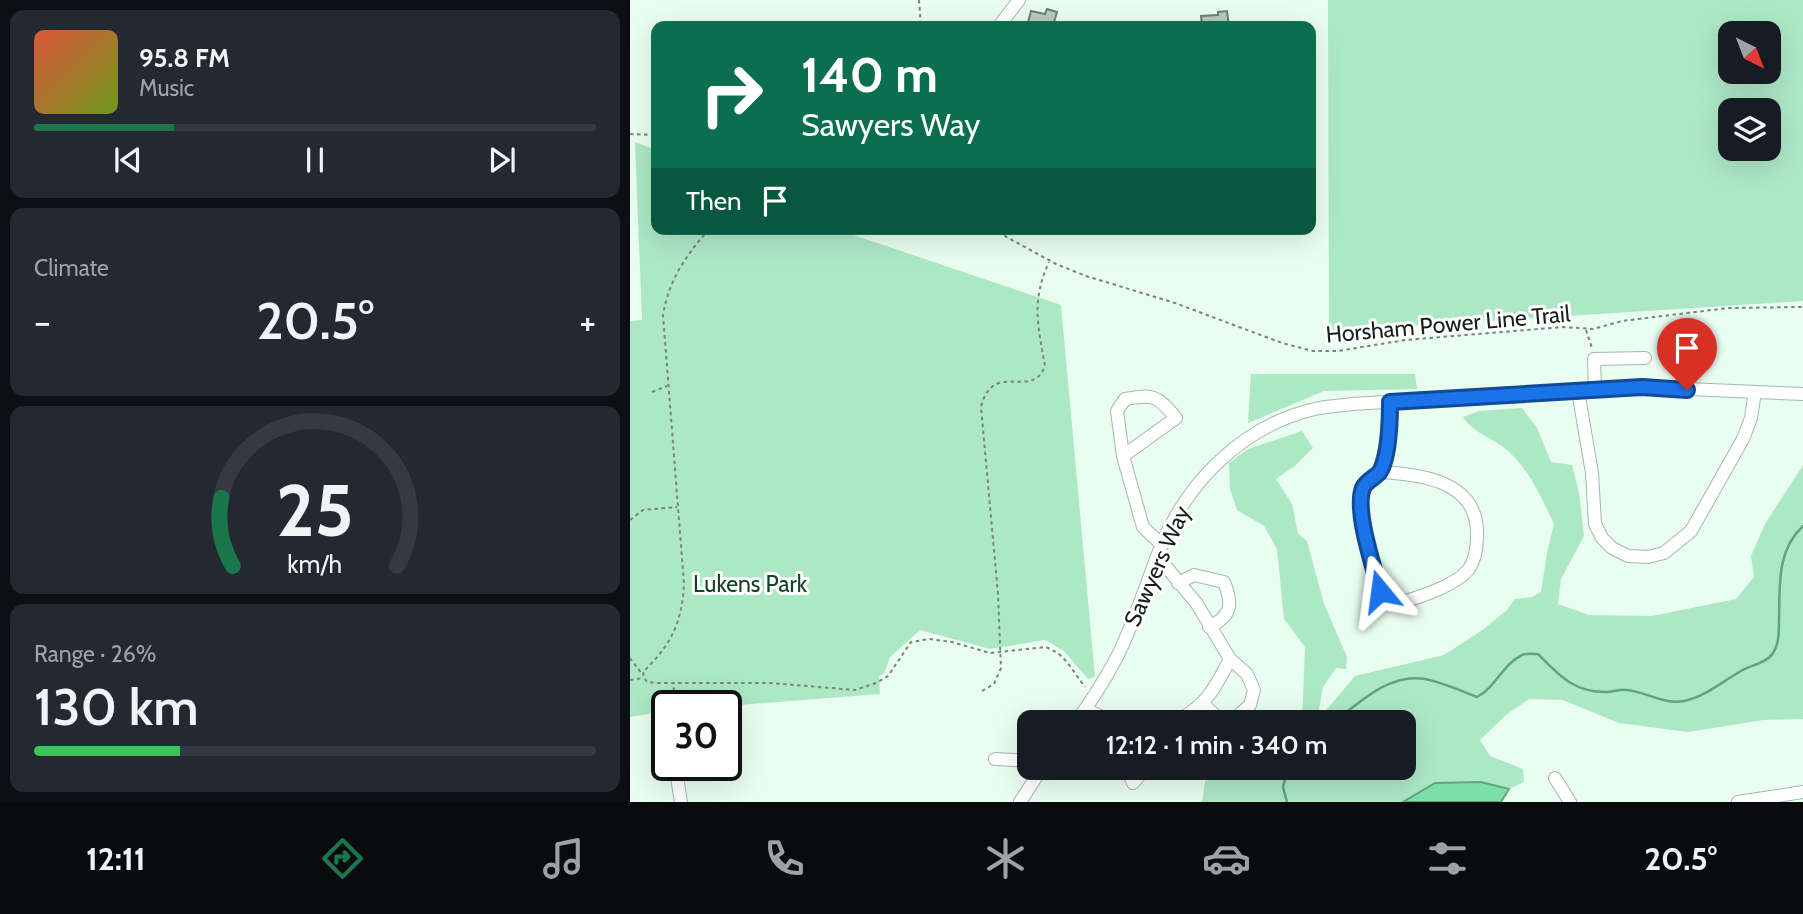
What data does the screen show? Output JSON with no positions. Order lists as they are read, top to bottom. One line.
{"streets":{"street":["Sawyers Way"],"path":["Horsham Power Line Trail"]},"parks":["Lukens Park"],"north":"bottom right","page":{"turn":["140 m","Sawyers Way"],"song":["95.8 FM","Music"],"then":"Then","tile":["Climate",["Range · 26%","130 km"]],"heat":["−","20.5°","+"],"limit":"30","trip":"12:12 · 1 min · 340 m","tabs":["12:11","20.5°"],"gauge":["25","km/h"]}}
